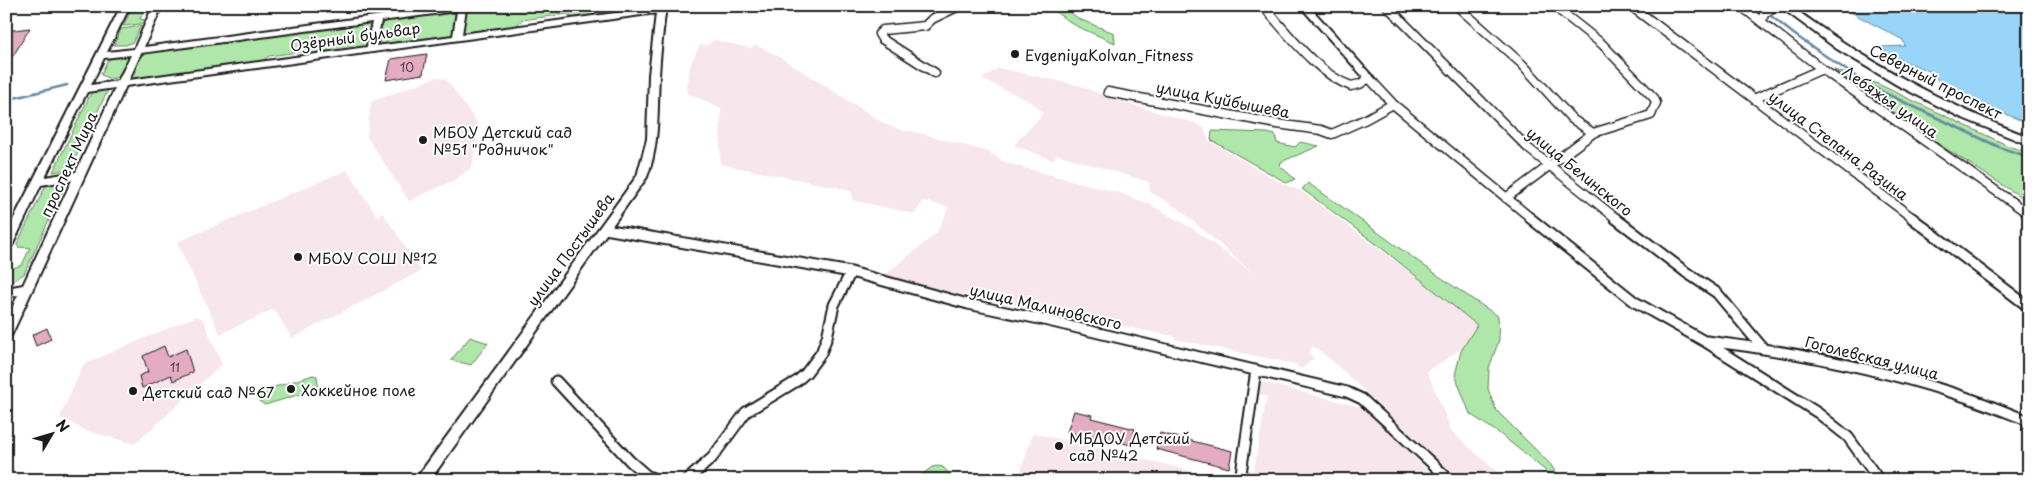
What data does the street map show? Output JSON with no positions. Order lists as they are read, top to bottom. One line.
{"streets":{"main road":["Северный проспект"],"street":["Озёрный бульвар","улица Куйбышева","Лебяжья улица","улица Степана Разина","проспект Мира","улица Белинского","улица Постышева","улица Малиновского","Гоголевская улица"]},"crossings":[["Озёрный бульвар","проспект Мира"],["Озёрный бульвар","улица Постышева"],["улица Белинского","Гоголевская улица"],["улица Постышева","улица Малиновского"]],"places":["EvgeniyaKolvan_Fitness","МБОУ Детский сад №51 \"Родничок\"","МБОУ СОШ №12","Хоккейное поле","Детский сад №67","МБДОУ Детский сад №42"],"house_numbers":["10","11"],"north":"top right"}
